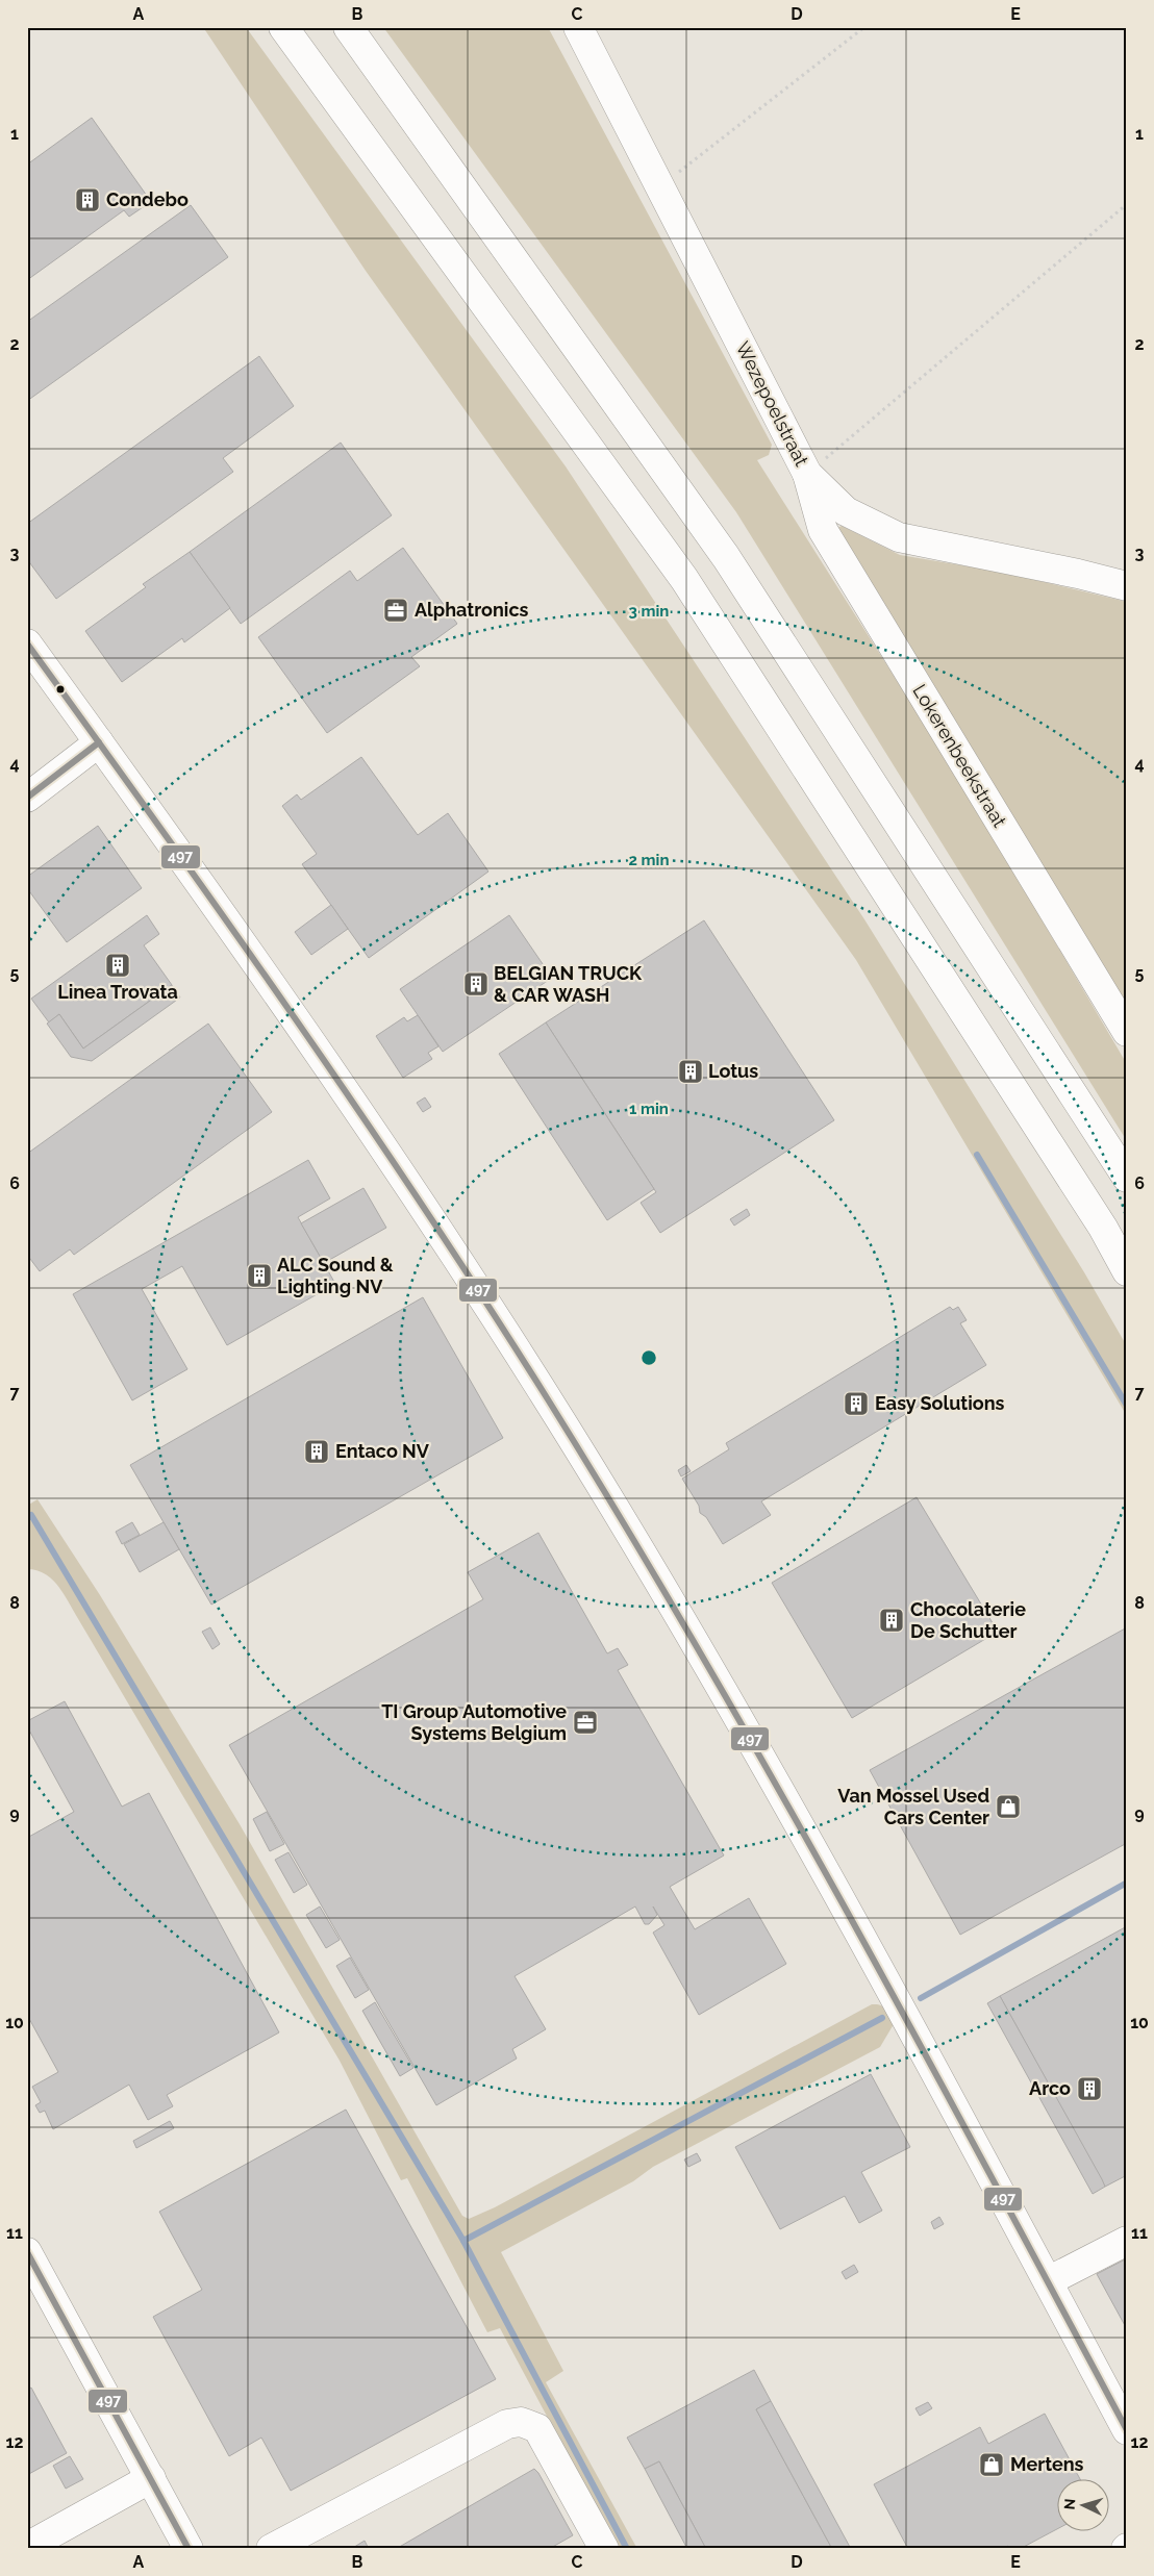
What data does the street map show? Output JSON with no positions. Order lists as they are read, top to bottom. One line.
{"streets":{"main road":["Wezepoelstraat","Lokerenbeekstraat"]},"crossings":[["Wezepoelstraat","Lokerenbeekstraat"]],"places":{"building":["Condebo","Linea Trovata","BELGIAN TRUCK & CAR WASH","Lotus","ALC Sound & Lighting NV","Easy Solutions","Entaco NV","Chocolaterie De Schutter","Arco"],"office":["Alphatronics","TI Group Automotive Systems Belgium"],"shop":["Van Mossel Used Cars Center","Mertens"]},"lines":["transit line 497"],"north":"left","grid":{"columns":["A","B","C","D","E"],"rows":["1","2","3","4","5","6","7","8","9","10","11","12"]},"rings":["3 min","2 min","1 min"]}
